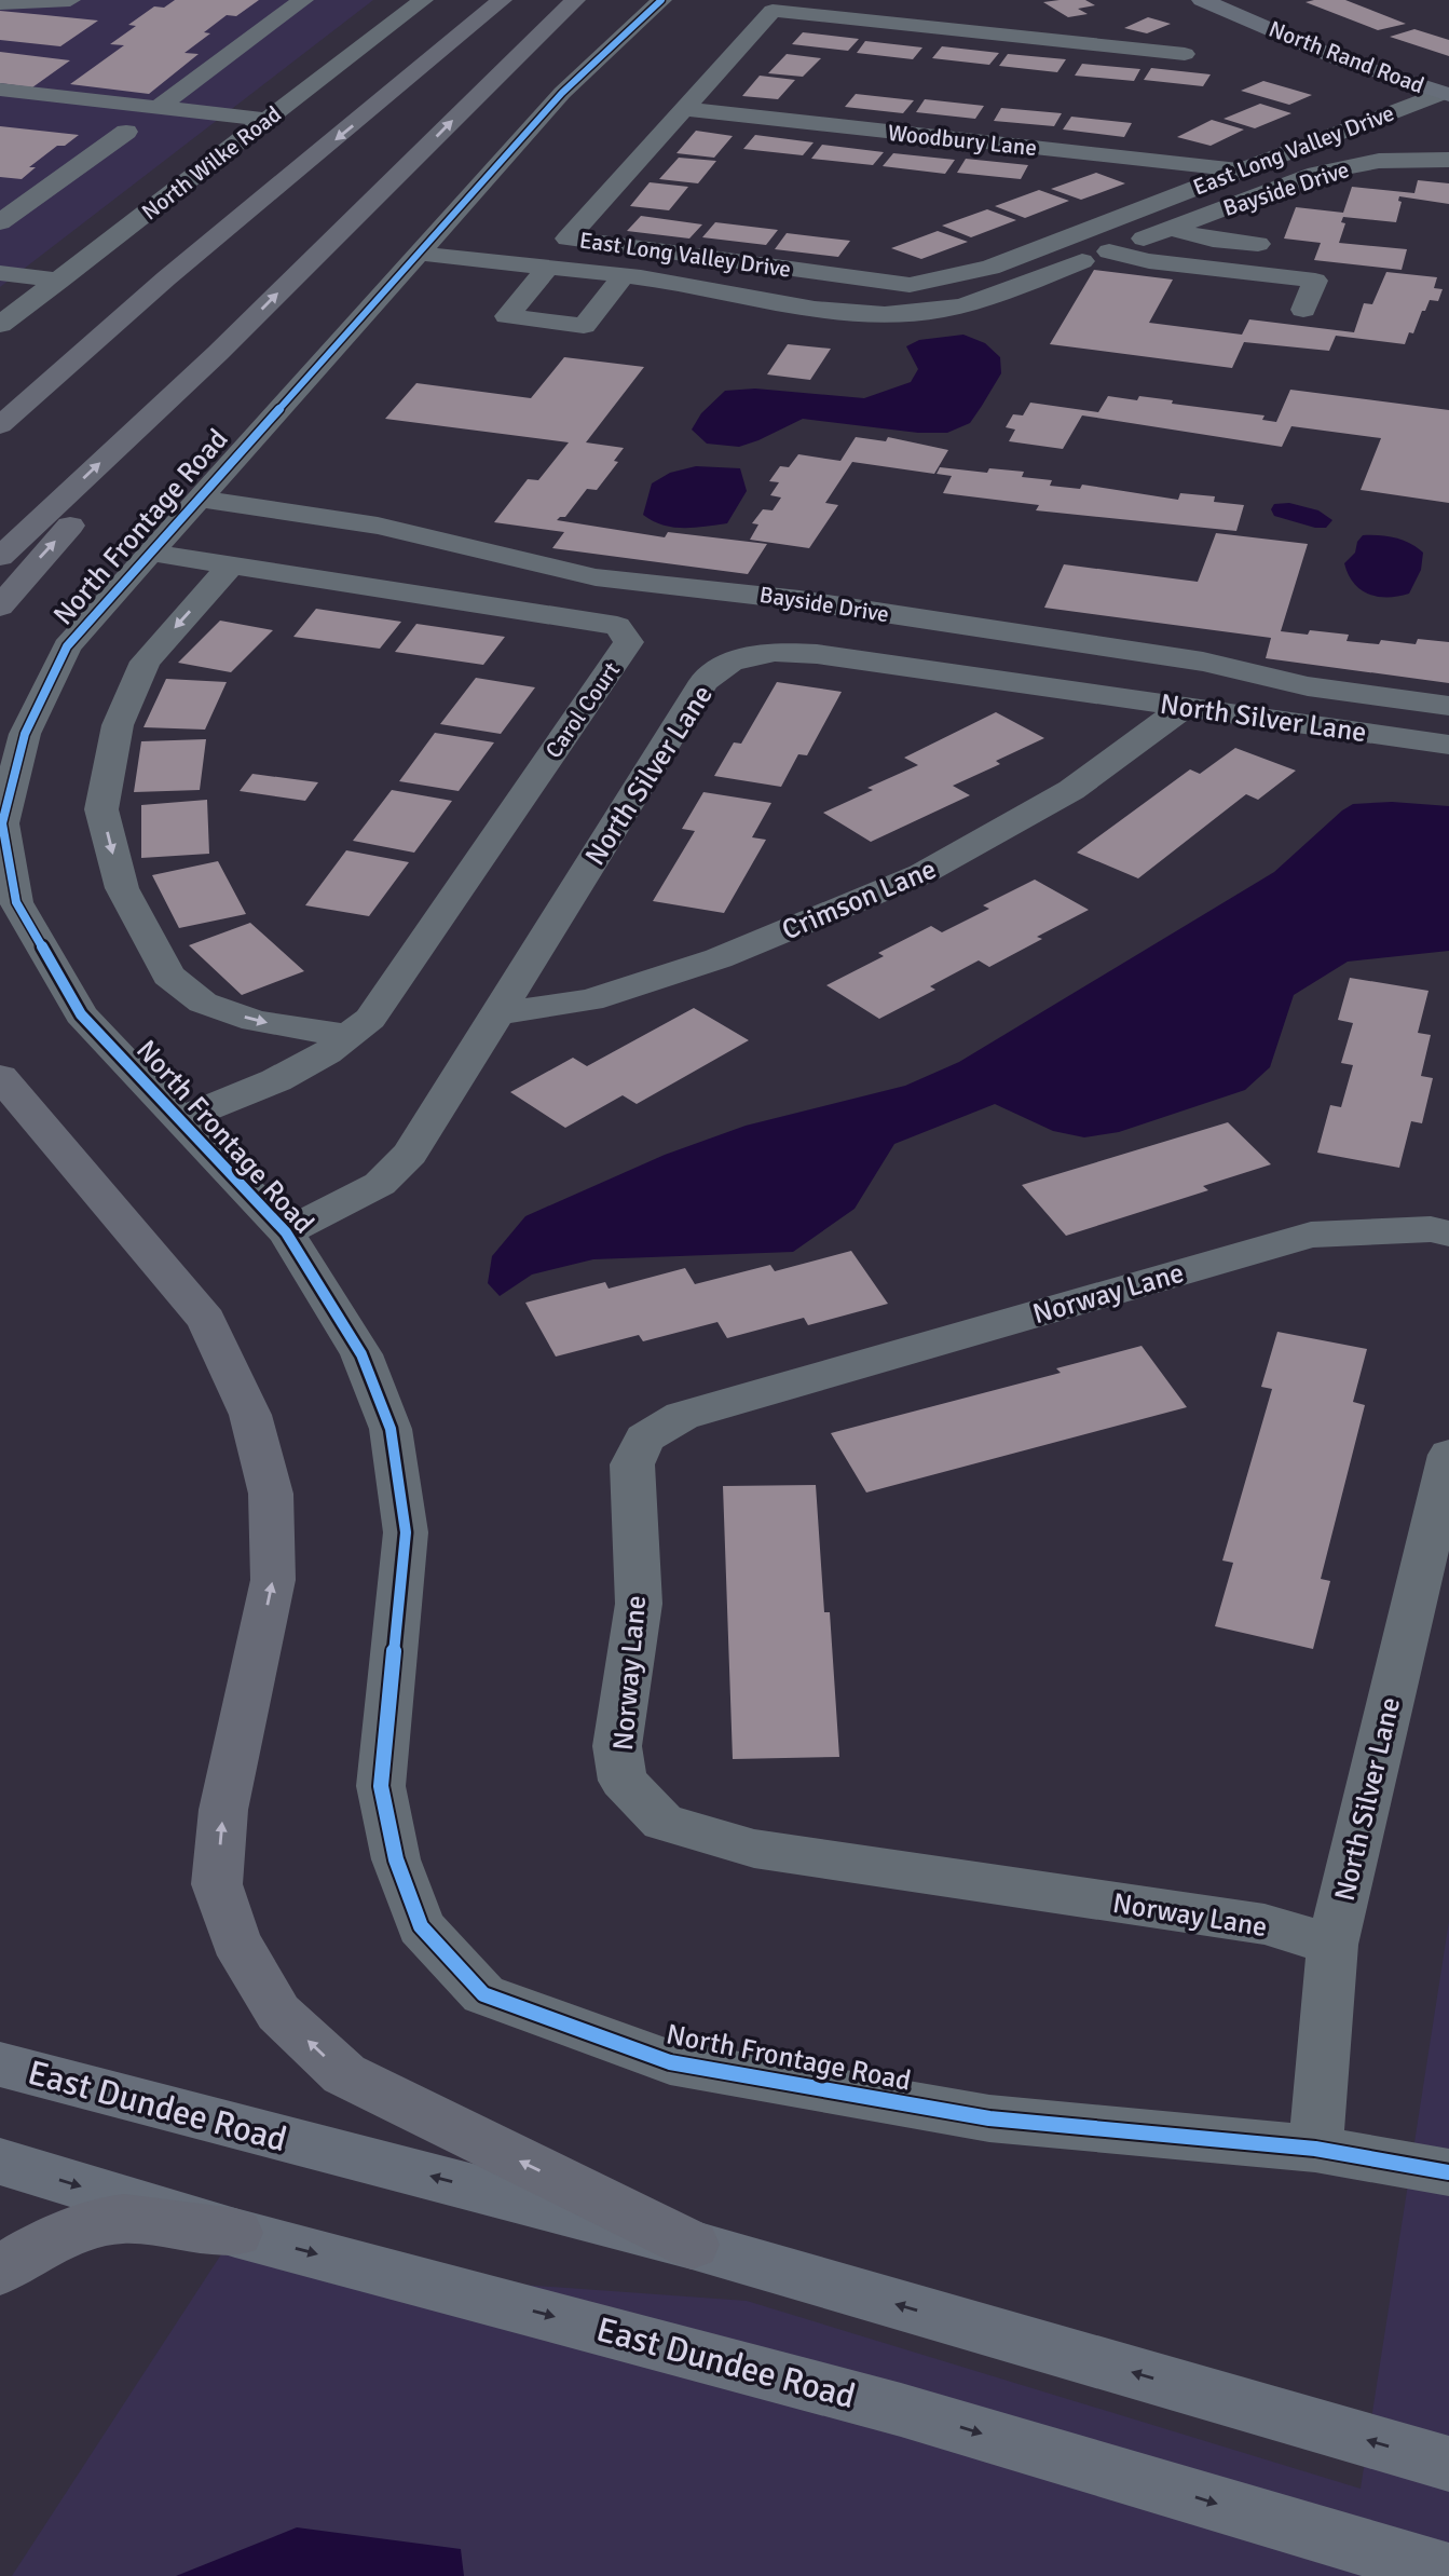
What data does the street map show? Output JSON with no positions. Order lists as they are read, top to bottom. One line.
{"streets":{"main road":["North Rand Road","East Dundee Road"],"street":["Woodbury Lane","East Long Valley Drive","North Wilke Road","Bayside Drive","North Frontage Road","Carol Court","North Silver Lane","Crimson Lane","Norway Lane"]},"crossings":[["Woodbury Lane","East Long Valley Drive"],["Bayside Drive","North Frontage Road"],["North Frontage Road","Carol Court"],["North Frontage Road","North Silver Lane"],["North Silver Lane","Crimson Lane"],["North Silver Lane","Norway Lane"]]}
